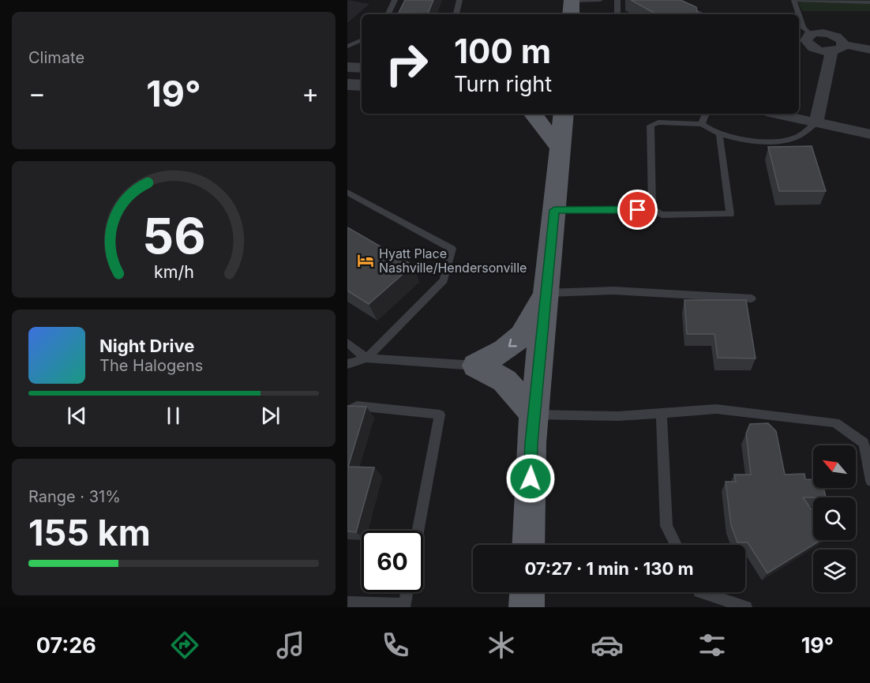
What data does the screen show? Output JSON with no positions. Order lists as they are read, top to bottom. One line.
{"places":{"hotel":["Hyatt Place Nashville/Hendersonville"]},"north":"top left","page":{"tile":["Climate",["Range · 31%","155 km"]],"turn":["100 m","Turn right"],"heat":["−","19°","+"],"song":["Night Drive","The Halogens"],"limit":"60","trip":"07:27 · 1 min · 130 m","tabs":["07:26","19°"],"gauge":["56","km/h"]}}
